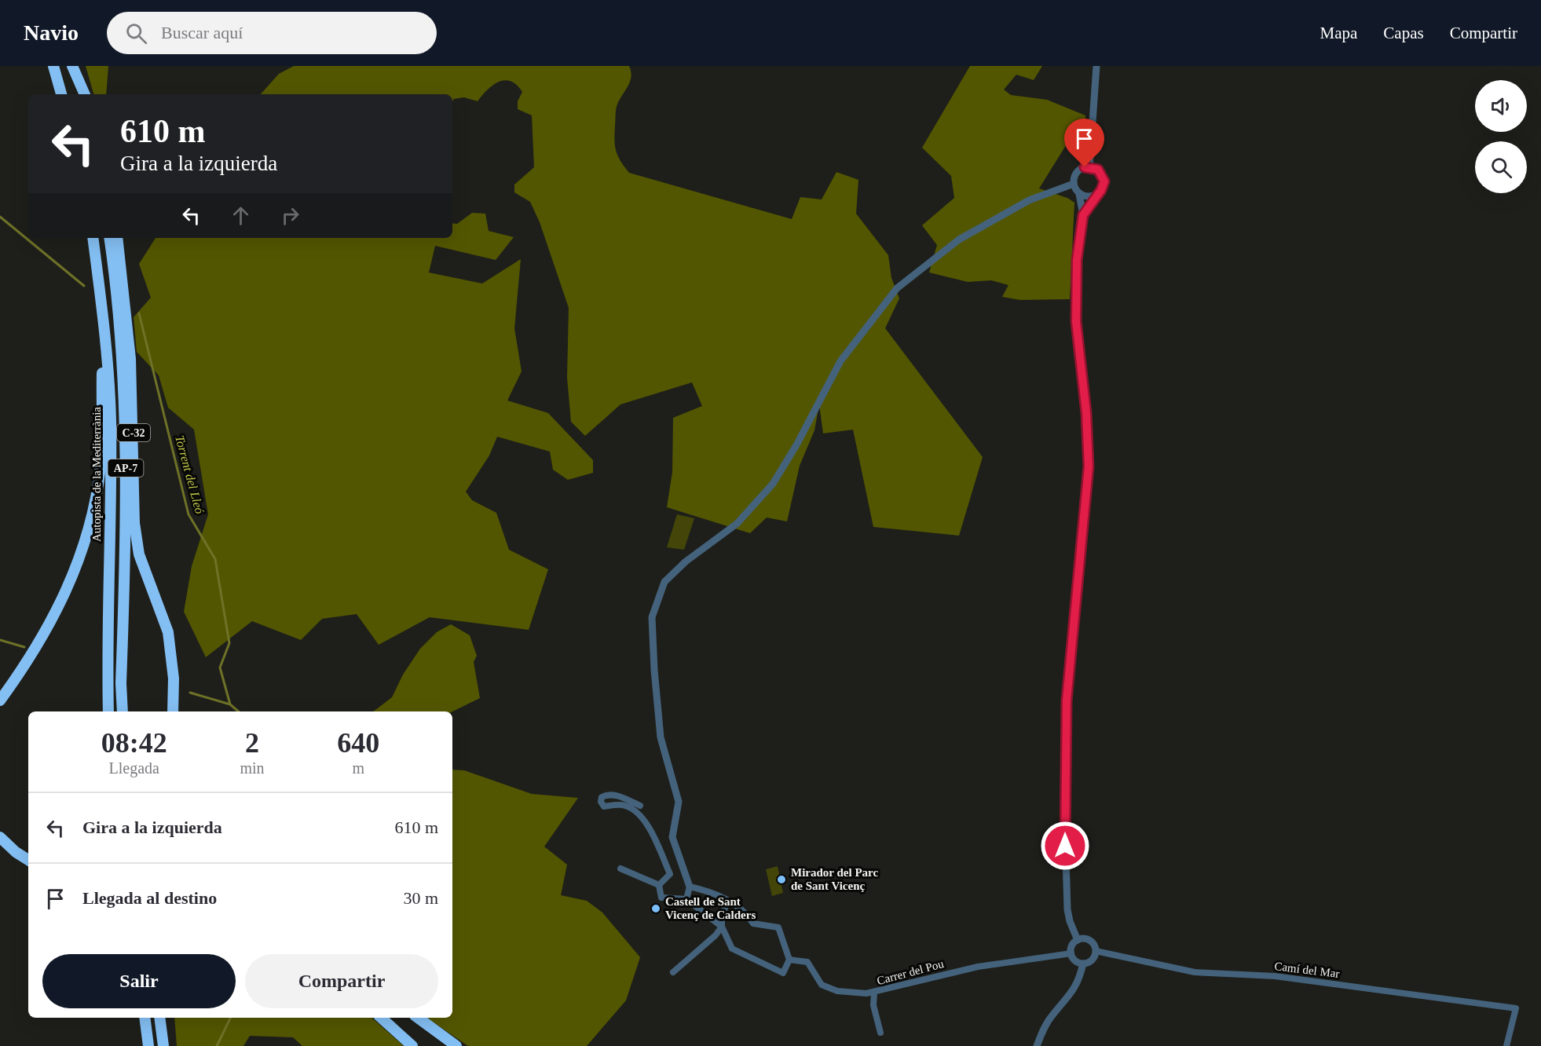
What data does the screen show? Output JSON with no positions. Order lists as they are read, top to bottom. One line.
{"streets":{"highway":["C-32","AP-7","Autopista de la Mediterrània"],"street":["Camí del Mar","Carrer del Pou"]},"crossings":[["C-32","Autopista de la Mediterrània"],["Camí del Mar","Carrer del Pou"]],"water":["Torrent del Lleó"],"places":["Mirador del Parc de Sant Vicenç","Castell de Sant Vicenç de Calders"],"page":{"header":"Navio","search":"Buscar aquí","nav":["Mapa","Capas","Compartir"],"turn":["610 m","Gira a la izquierda"],"eta":["08:42","Llegada","2","min","640","m"],"list":[{"name":"Gira a la izquierda","value":"610 m"},{"name":"Llegada al destino","value":"30 m"}],"buttons":["Salir","Compartir"]}}
